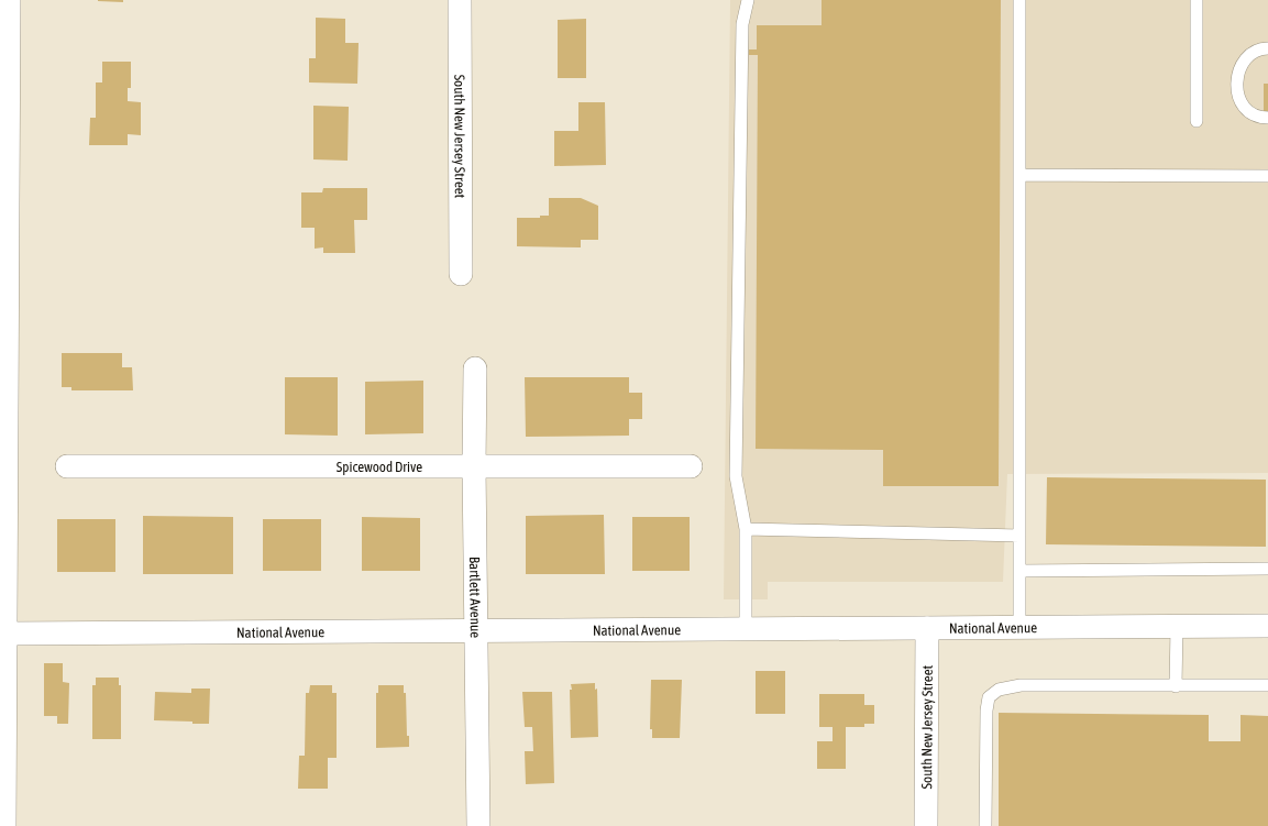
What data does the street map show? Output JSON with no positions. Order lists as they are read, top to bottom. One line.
{"streets":{"street":["South New Jersey Street","Spicewood Drive","Bartlett Avenue","National Avenue"]},"crossings":[["South New Jersey Street","National Avenue"],["Spicewood Drive","Bartlett Avenue"],["Bartlett Avenue","National Avenue"]]}
